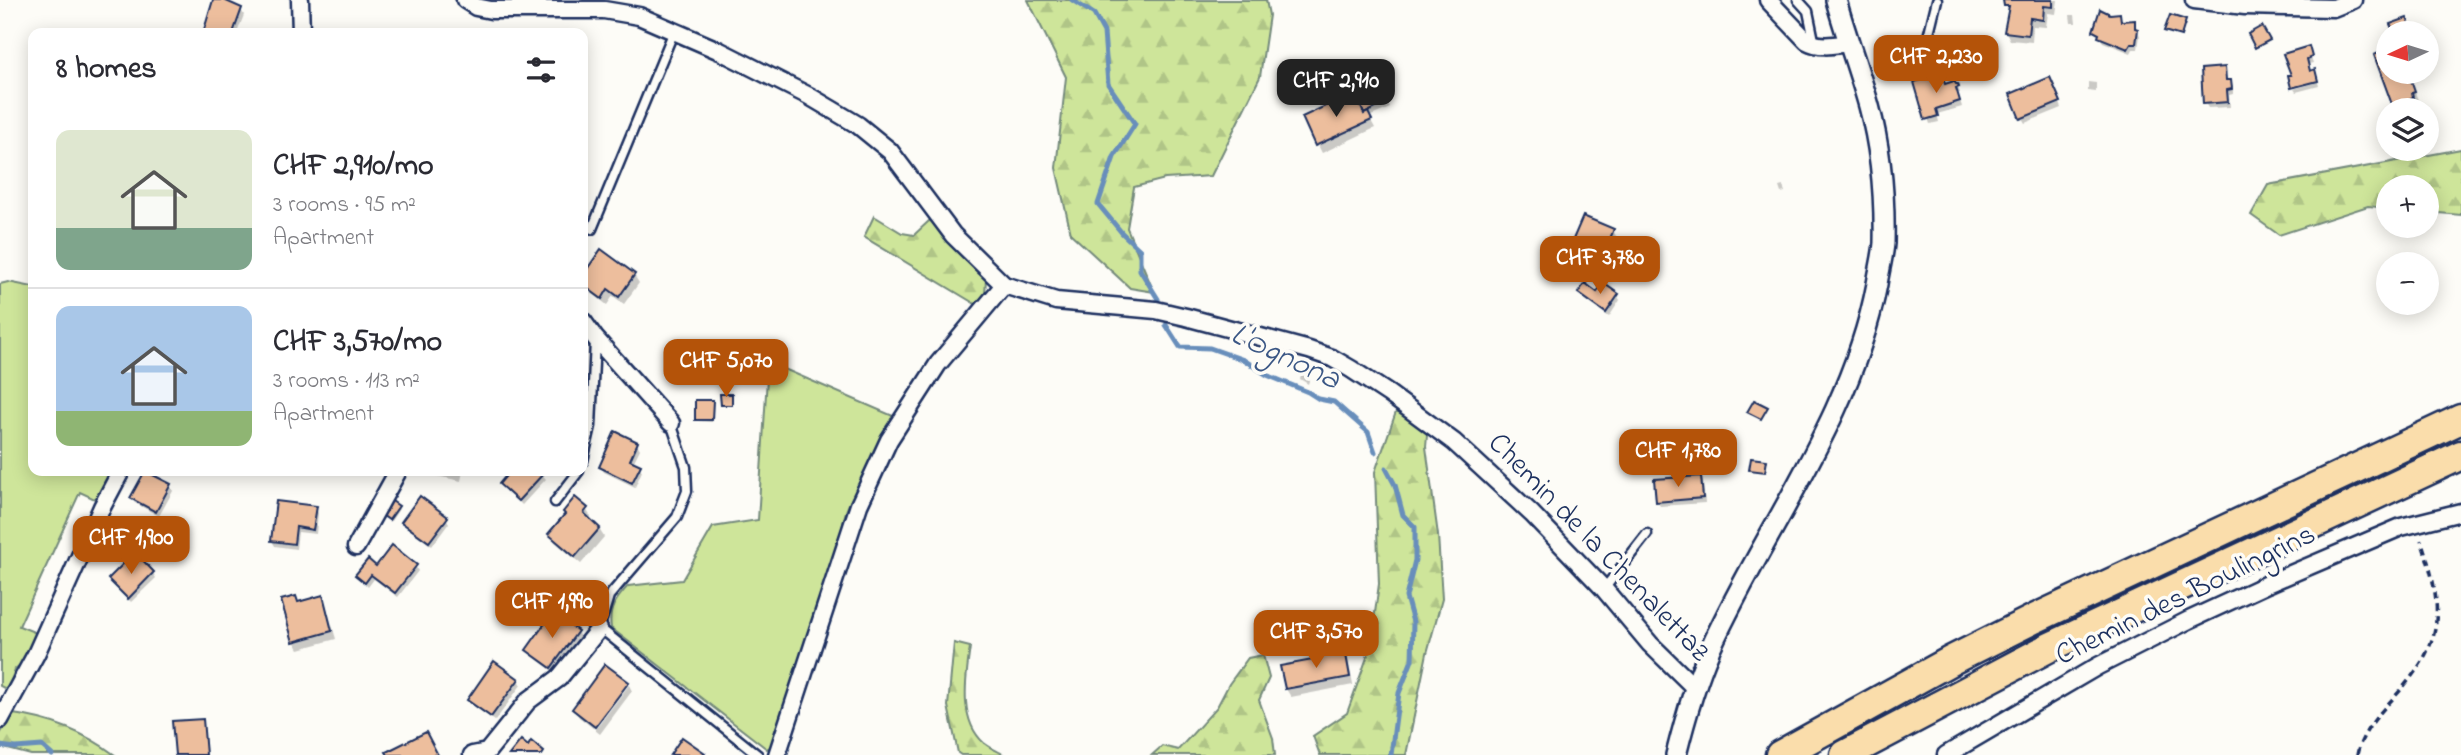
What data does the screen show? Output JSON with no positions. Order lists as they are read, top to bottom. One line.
{"streets":{"street":["Chemin de la Chenalettaz","Chemin des Boulingrins"]},"water":["L'Ognona"],"north":"left","page":{"map_buttons":["+","−"],"heading":"8 homes","price":["CHF 2,230","CHF 2,910","CHF 3,780","CHF 5,070","CHF 1,780","CHF 1,900","CHF 1,990","CHF 3,570"],"list":[{"name":"CHF 2,910/mo","note":"3 rooms · 95 m² · Apartment"},{"name":"CHF 3,570/mo","note":"3 rooms · 113 m² · Apartment"}]}}
